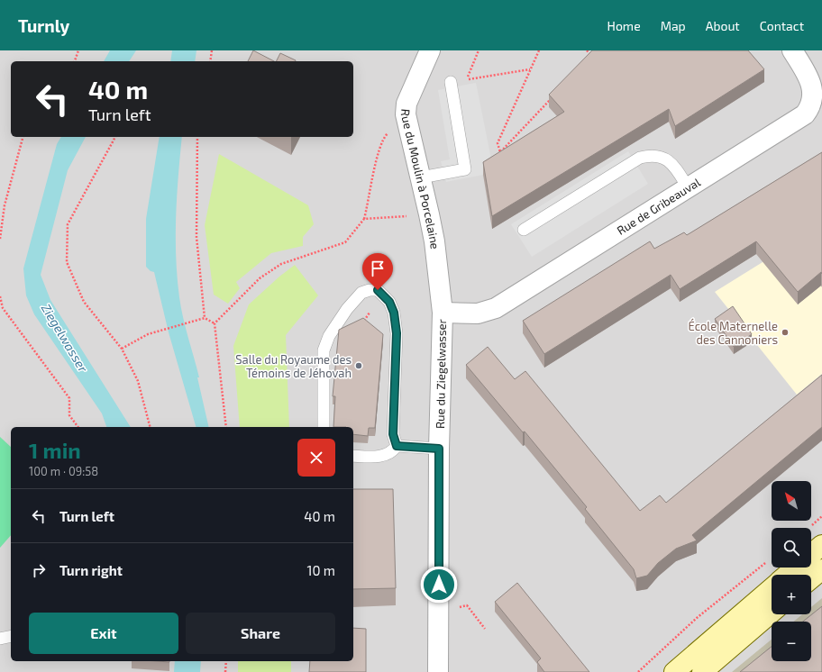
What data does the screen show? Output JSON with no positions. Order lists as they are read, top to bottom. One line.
{"streets":{"street":["Rue du Moulin à Porcelaine","Rue de Gribeauval","Rue du Ziegelwasser"]},"crossings":[["Rue du Moulin à Porcelaine","Rue de Gribeauval"],["Rue du Moulin à Porcelaine","Rue du Ziegelwasser"],["Rue de Gribeauval","Rue du Ziegelwasser"]],"water":["Ziegelwasser"],"places":["École Maternelle des Cannoniers","Salle du Royaume des Témoins de Jéhovah"],"north":"top left","page":{"header":"Turnly","nav":["Home","Map","About","Contact"],"turn":["40 m","Turn left"],"heading":["1 min","100 m · 09:58"],"map_buttons":["+","−"],"list":[{"name":"Turn left","value":"40 m"},{"name":"Turn right","value":"10 m"}],"buttons":["Exit","Share"]}}
